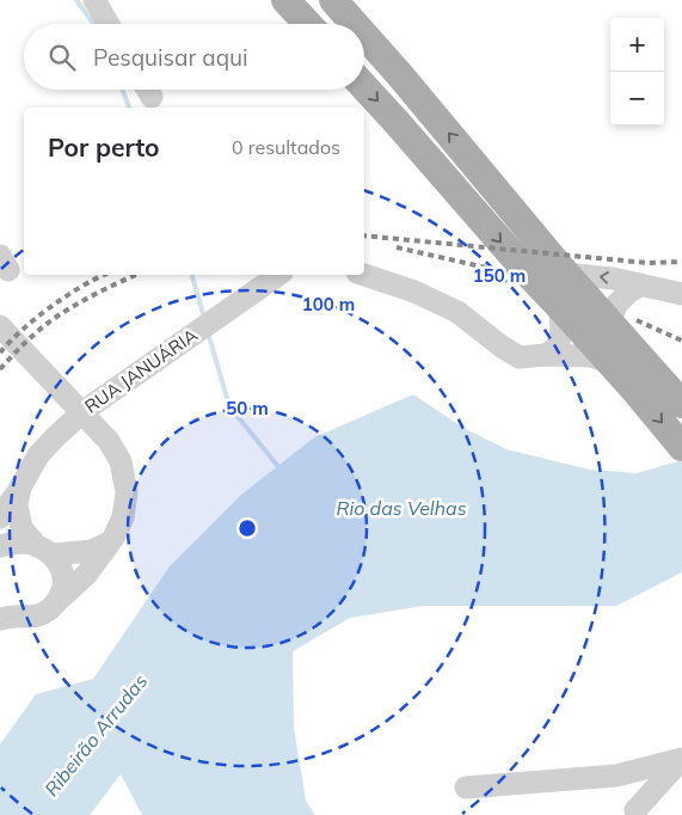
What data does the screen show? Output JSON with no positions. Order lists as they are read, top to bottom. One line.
{"streets":{"street":["RUA JANUÁRIA"]},"water":["Rio das Velhas","Ribeirão Arrudas"],"page":{"map_buttons":["+","−"],"search":"Pesquisar aqui","heading":["Por perto","0 resultados"]},"rings":["150 m","100 m","50 m"]}
